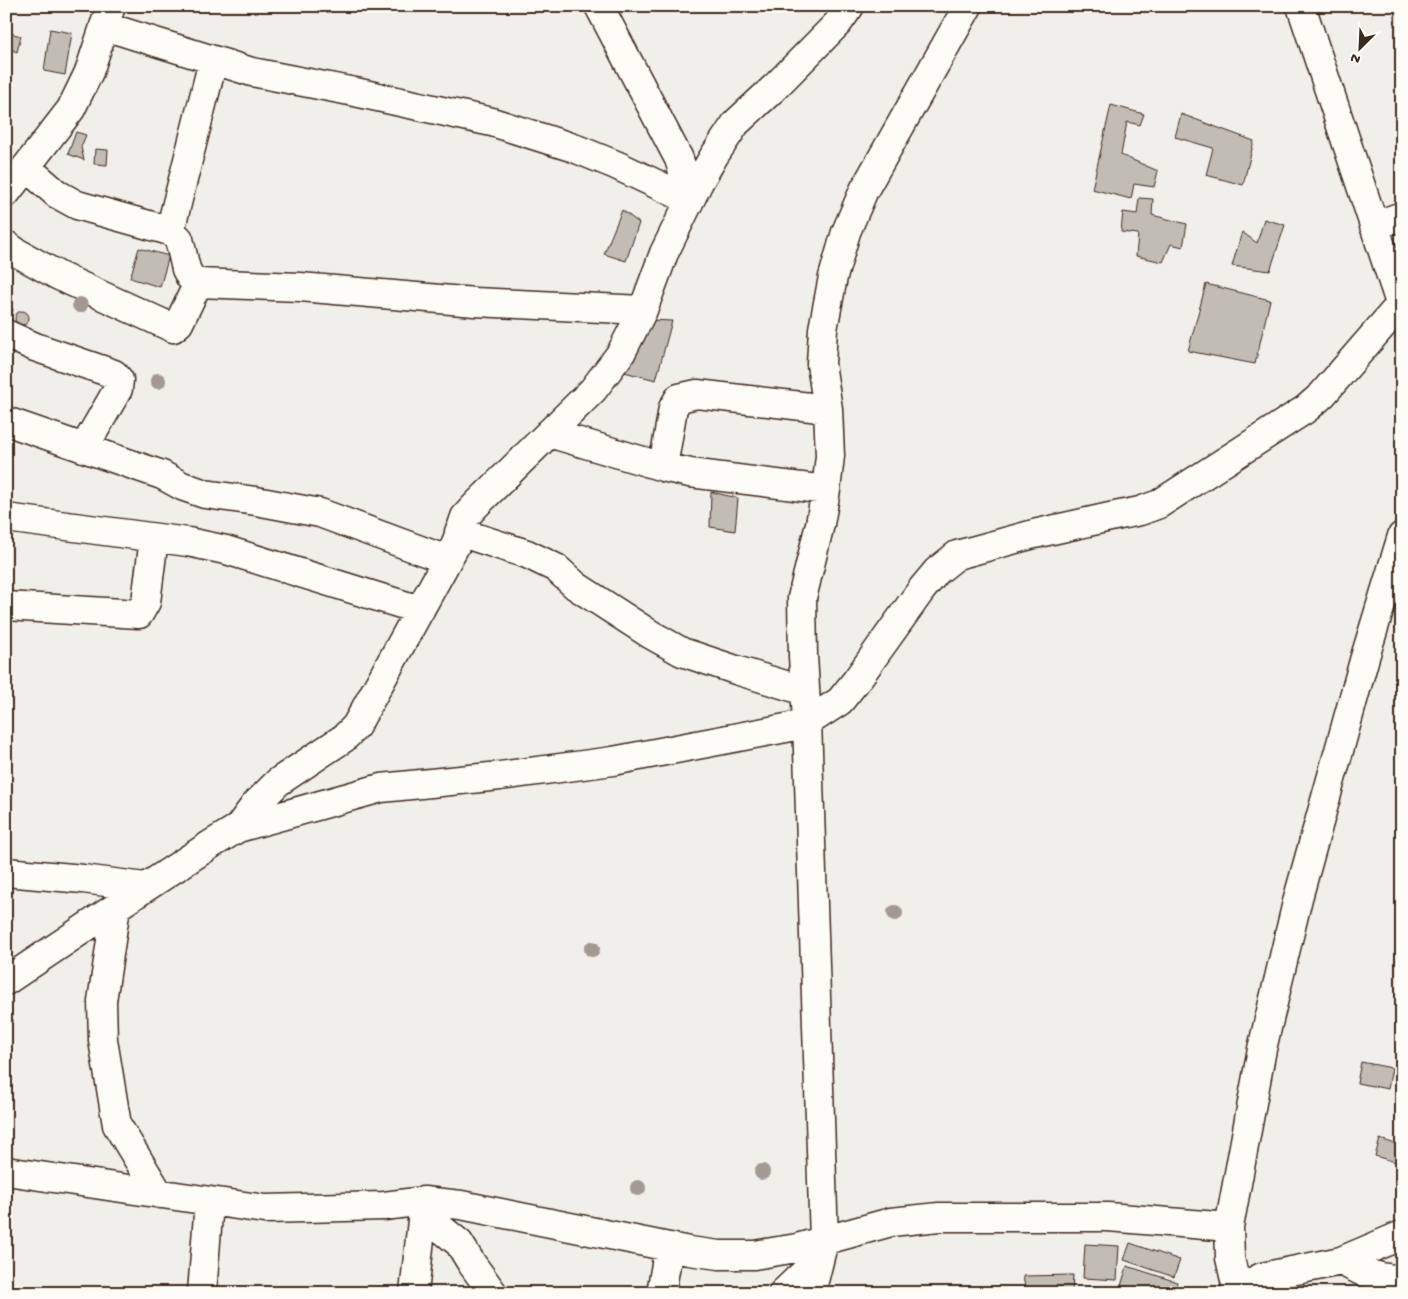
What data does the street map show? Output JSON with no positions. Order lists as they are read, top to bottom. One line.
{"north":"bottom left"}
